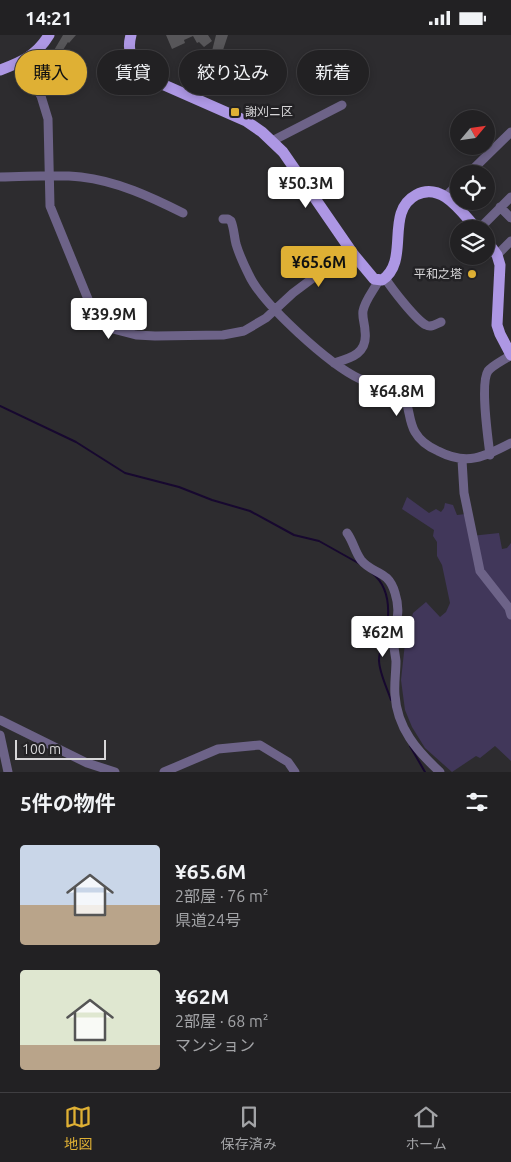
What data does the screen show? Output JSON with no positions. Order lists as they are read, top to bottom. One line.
{"places":{"transit":["謝刈ニ区"],"other":["平和之塔"]},"scale_bar":"100 m","north":"top right","page":{"status":"14:21","chip":["購入","賃貸","絞り込み","新着"],"price":["¥50.3M","¥65.6M","¥39.9M","¥64.8M","¥62M"],"scale":"100 m","heading":"5件の物件","list":[{"name":"¥65.6M","note":"2部屋 · 76 m² · 県道24号"},{"name":"¥62M","note":"2部屋 · 68 m² · マンション"}],"tabs":["地図","保存済み","ホーム"]}}
